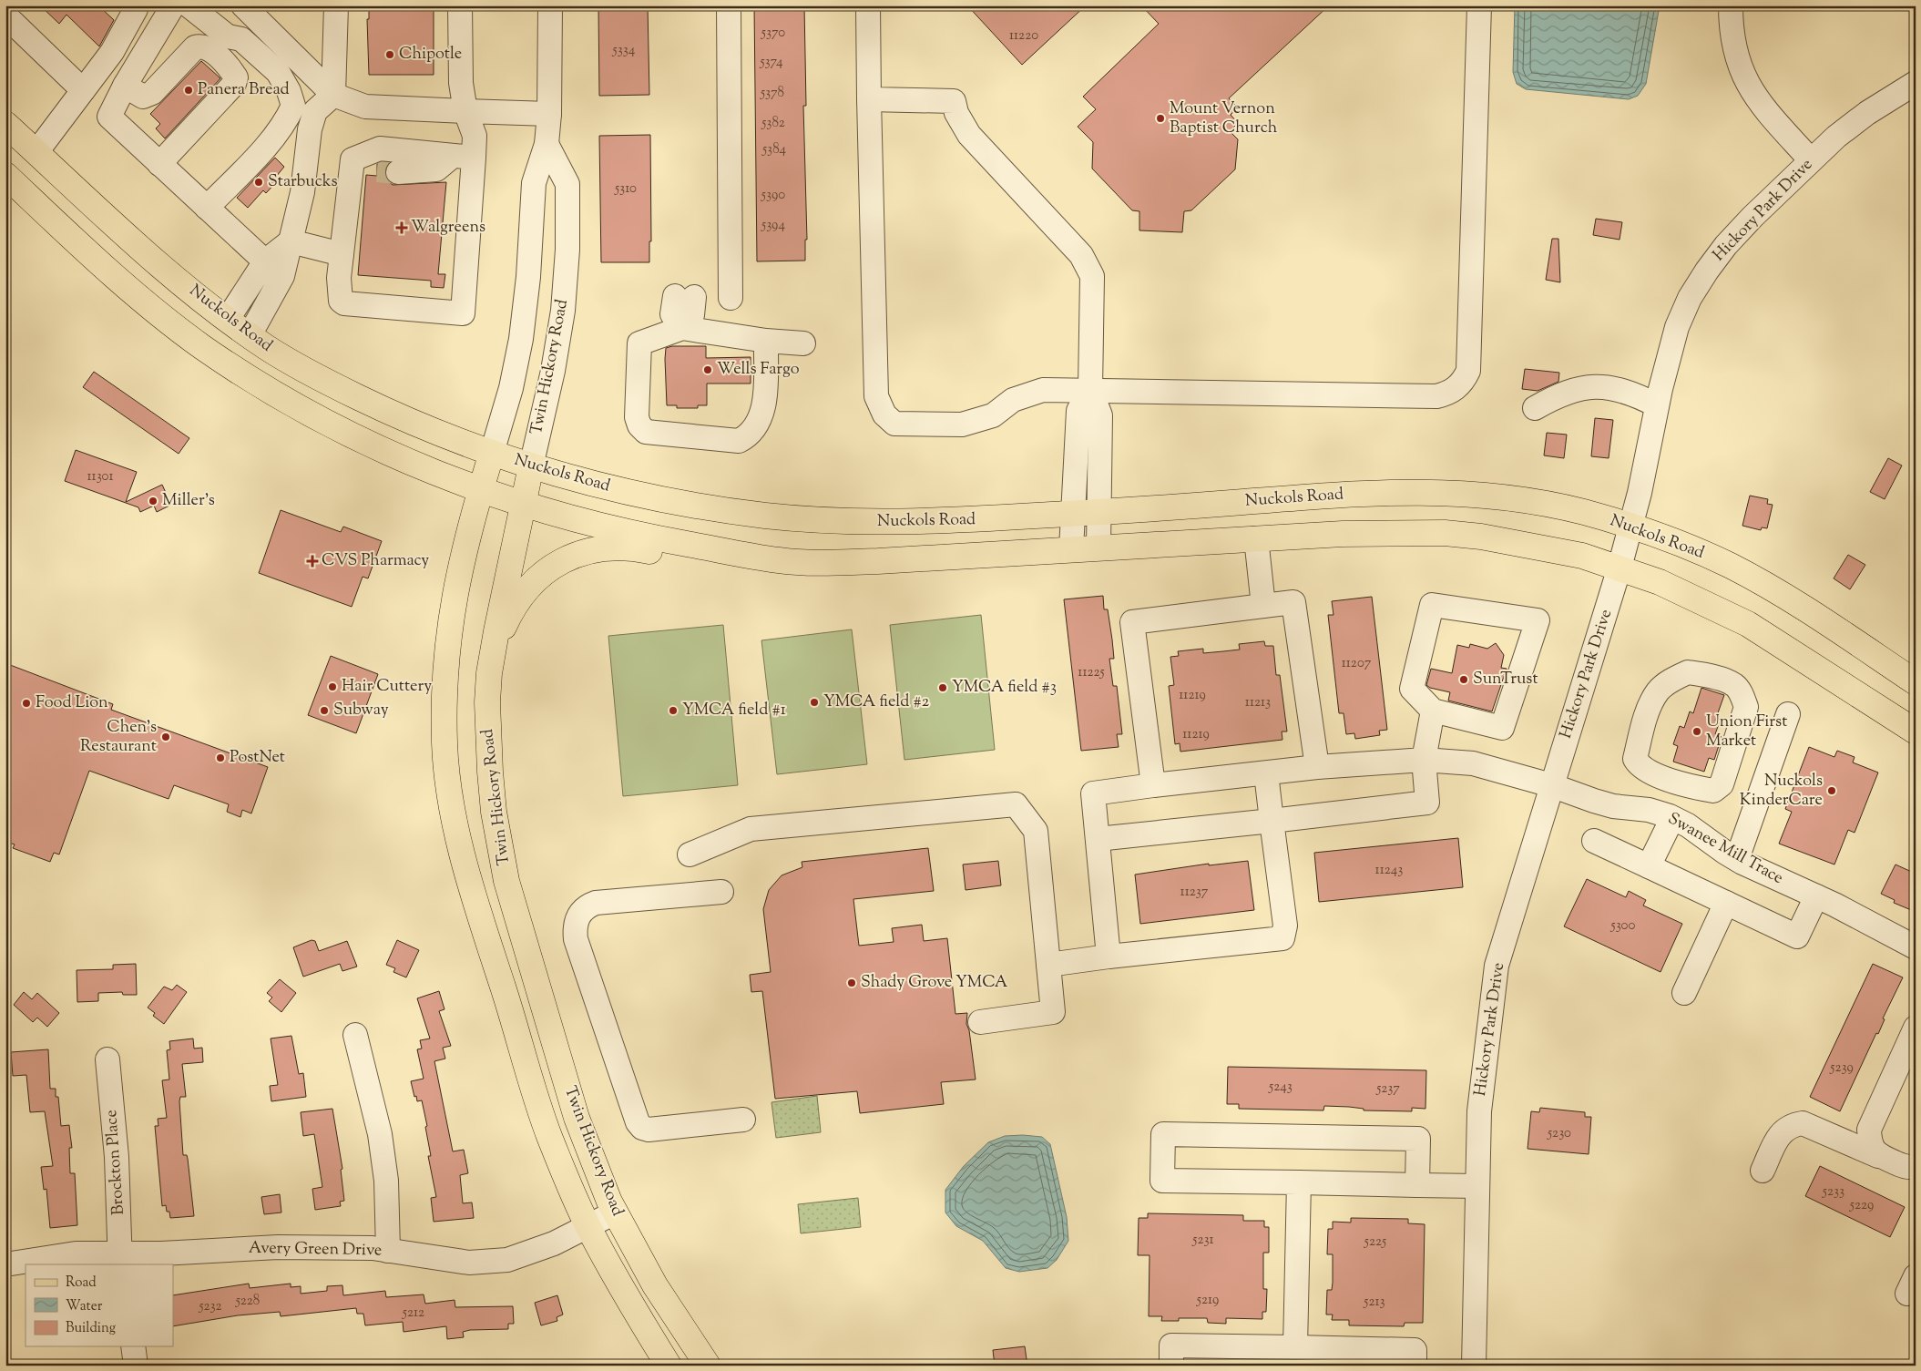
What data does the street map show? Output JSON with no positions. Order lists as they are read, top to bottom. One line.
{"streets":{"main road":["Nuckols Road","Twin Hickory Road"],"street":["Hickory Park Drive","Swanee Mill Trace","Brockton Place","Avery Green Drive"]},"crossings":[["Hickory Park Drive","Nuckols Road"],["Hickory Park Drive","Swanee Mill Trace"],["Nuckols Road","Twin Hickory Road"],["Twin Hickory Road","Avery Green Drive"],["Brockton Place","Avery Green Drive"]],"places":{"other":["Chipotle","Panera Bread","Mount Vernon Baptist Church","Starbucks","Wells Fargo","Miller's","SunTrust","Hair Cuttery","YMCA field #3","YMCA field #2","Food Lion","Subway","YMCA field #1","Union First Market","Chen's Restaurant","PostNet","Nuckols KinderCare","Shady Grove YMCA"],"health":["Walgreens","CVS Pharmacy"]},"house_numbers":["5370","11220","5334","5374","5378","5382","5384","5310","5390","5394","11301","11207","11225","11219","11213","11219","11243","11237","5300","5239","5243","5237","5230","5233","5229","5231","5225","5219","5228","5213","5232","5212"],"legend":["Road","Water","Building"]}
